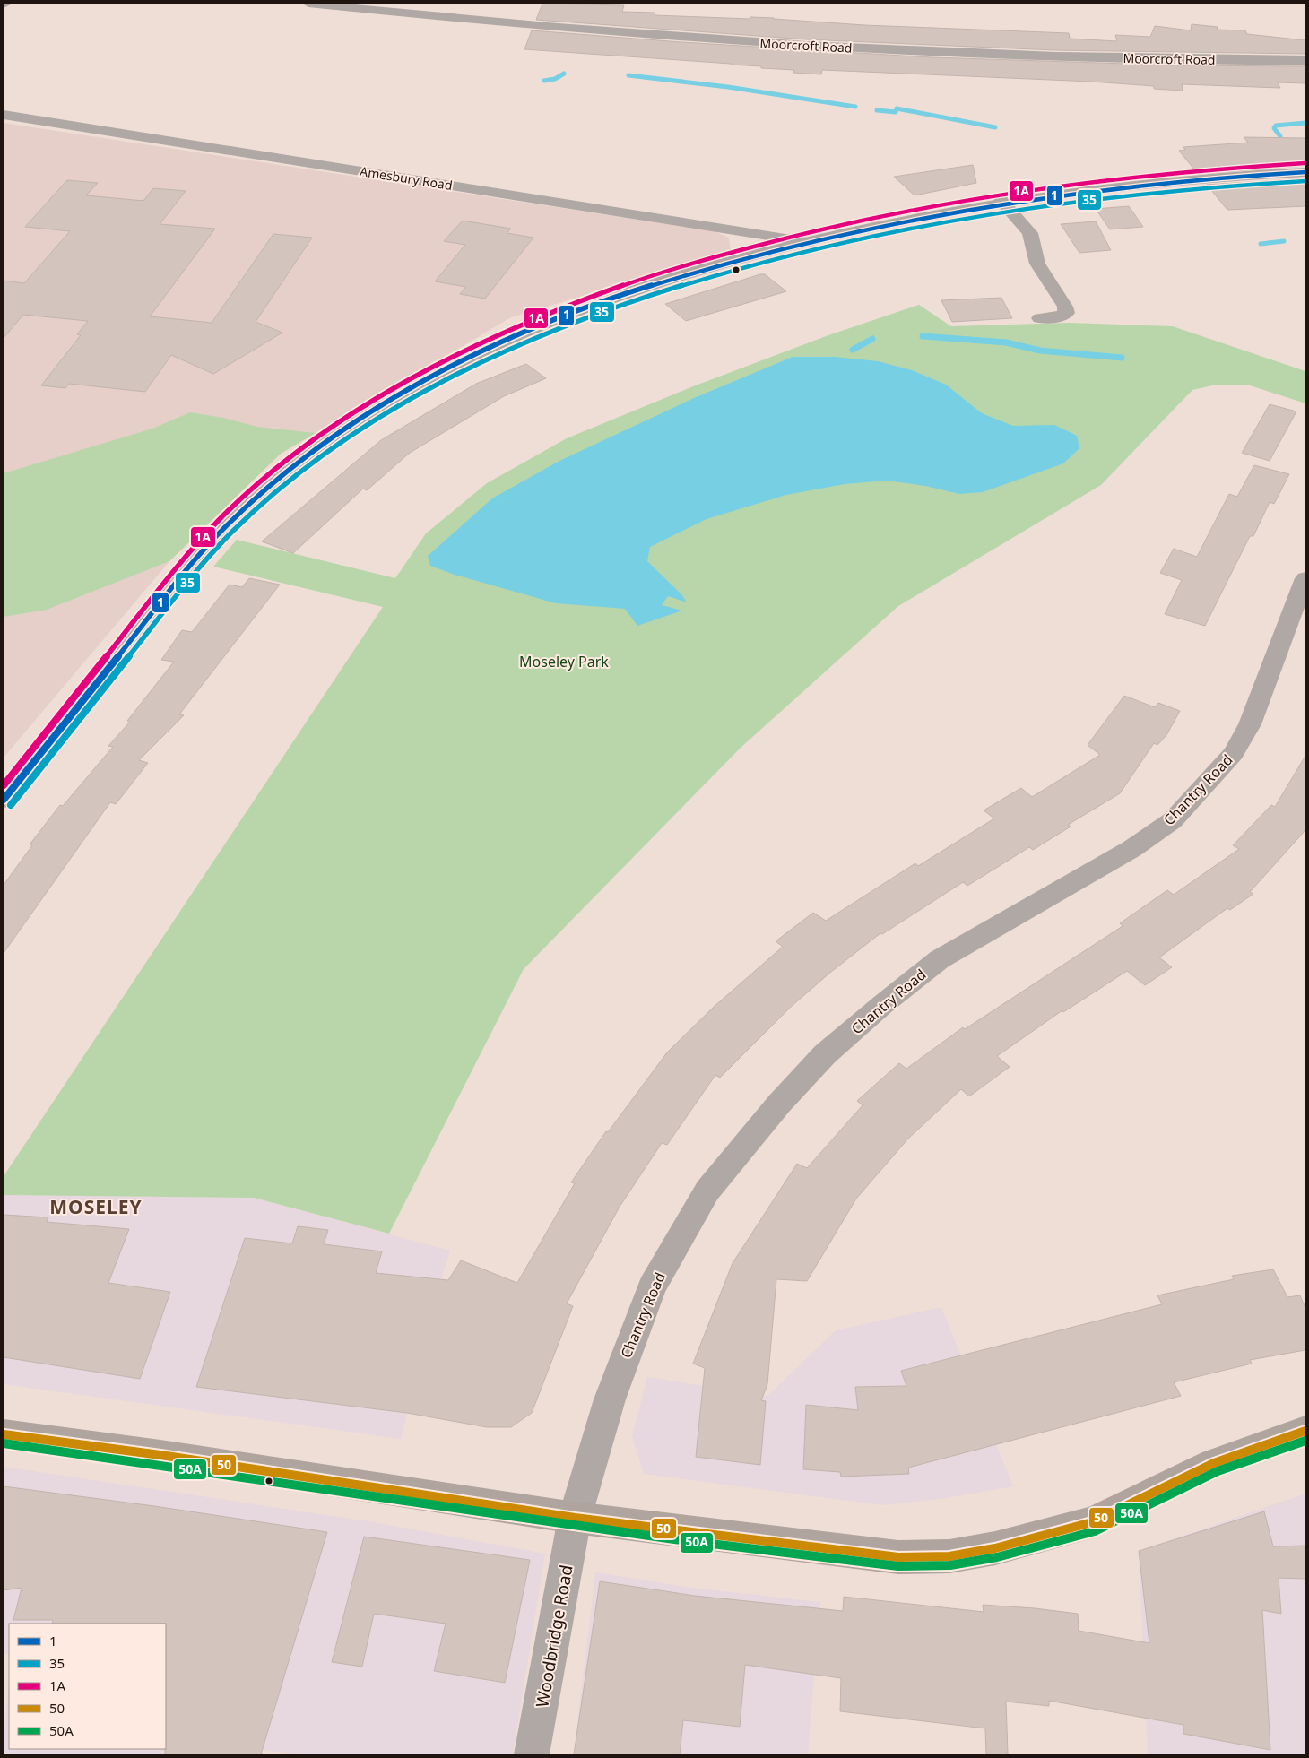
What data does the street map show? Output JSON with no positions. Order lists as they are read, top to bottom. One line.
{"streets":{"street":["Moorcroft Road","Amesbury Road","Chantry Road","Woodbridge Road"]},"crossings":[["Chantry Road","Woodbridge Road"]],"districts":["MOSELEY"],"parks":["Moseley Park"],"lines":["transit line 1A","transit line 1","transit line 35","transit line 50","transit line 50A"],"legend":["1","35","1A","50","50A"]}
